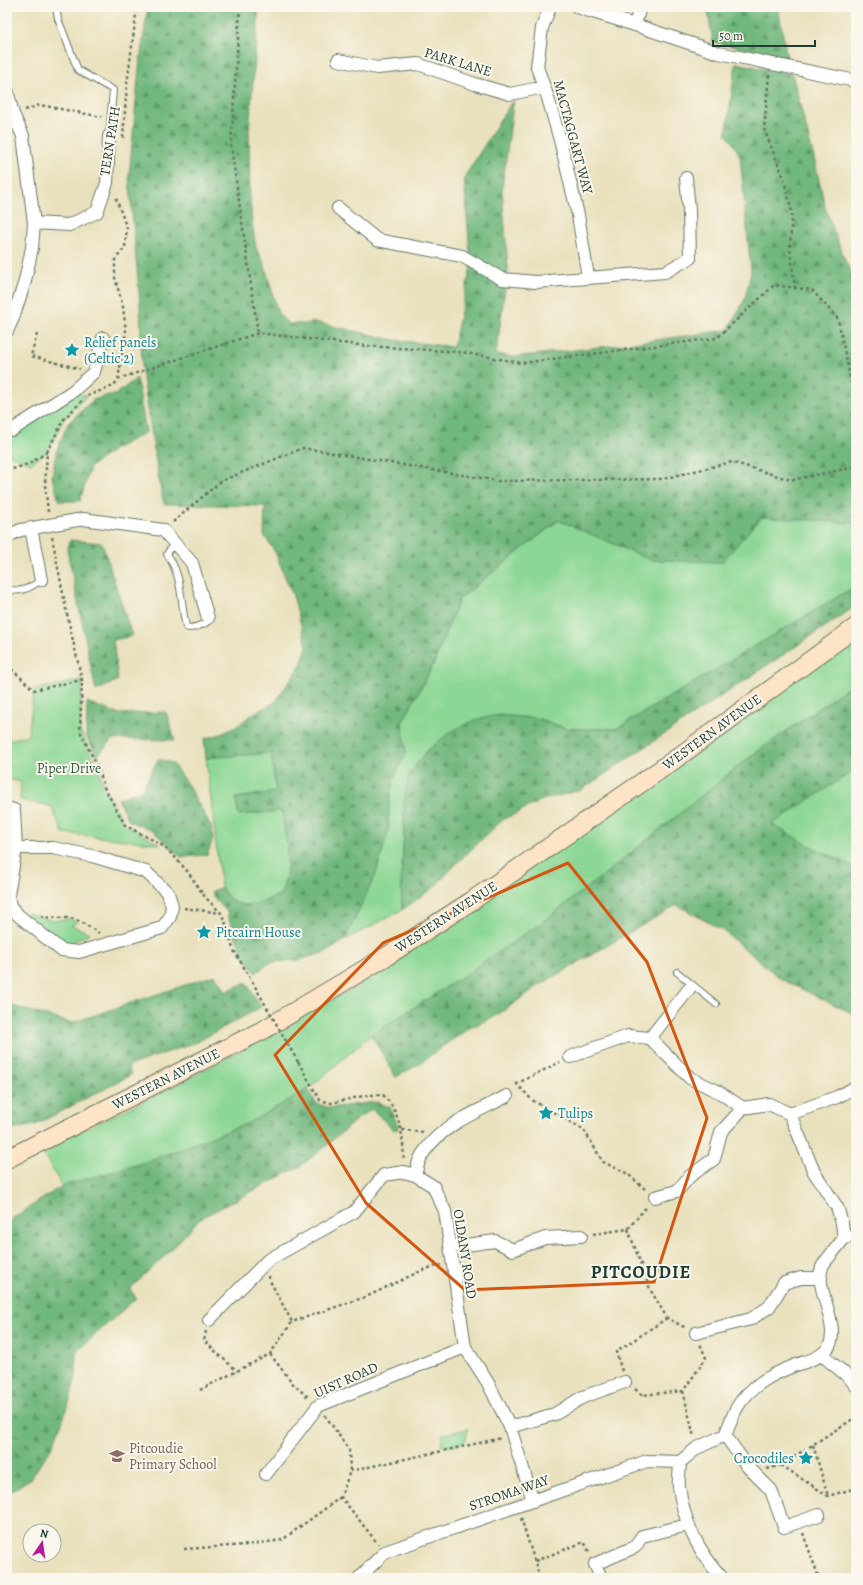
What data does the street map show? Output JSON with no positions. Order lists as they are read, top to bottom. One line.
{"streets":{"main road":["WESTERN AVENUE"],"street":["PARK LANE","MACTAGGART WAY","OLDANY ROAD","UIST ROAD","STROMA WAY"],"path":["TERN PATH"]},"crossings":[["PARK LANE","MACTAGGART WAY"],["OLDANY ROAD","UIST ROAD"],["OLDANY ROAD","STROMA WAY"]],"districts":["PITCOUDIE"],"parks":["Piper Drive"],"places":{"place":["Relief panels (Celtic 2)","Pitcairn House","Tulips","Crocodiles"],"school or university":["Pitcoudie Primary School"]},"scale_bar":"50 m","north":"top"}
